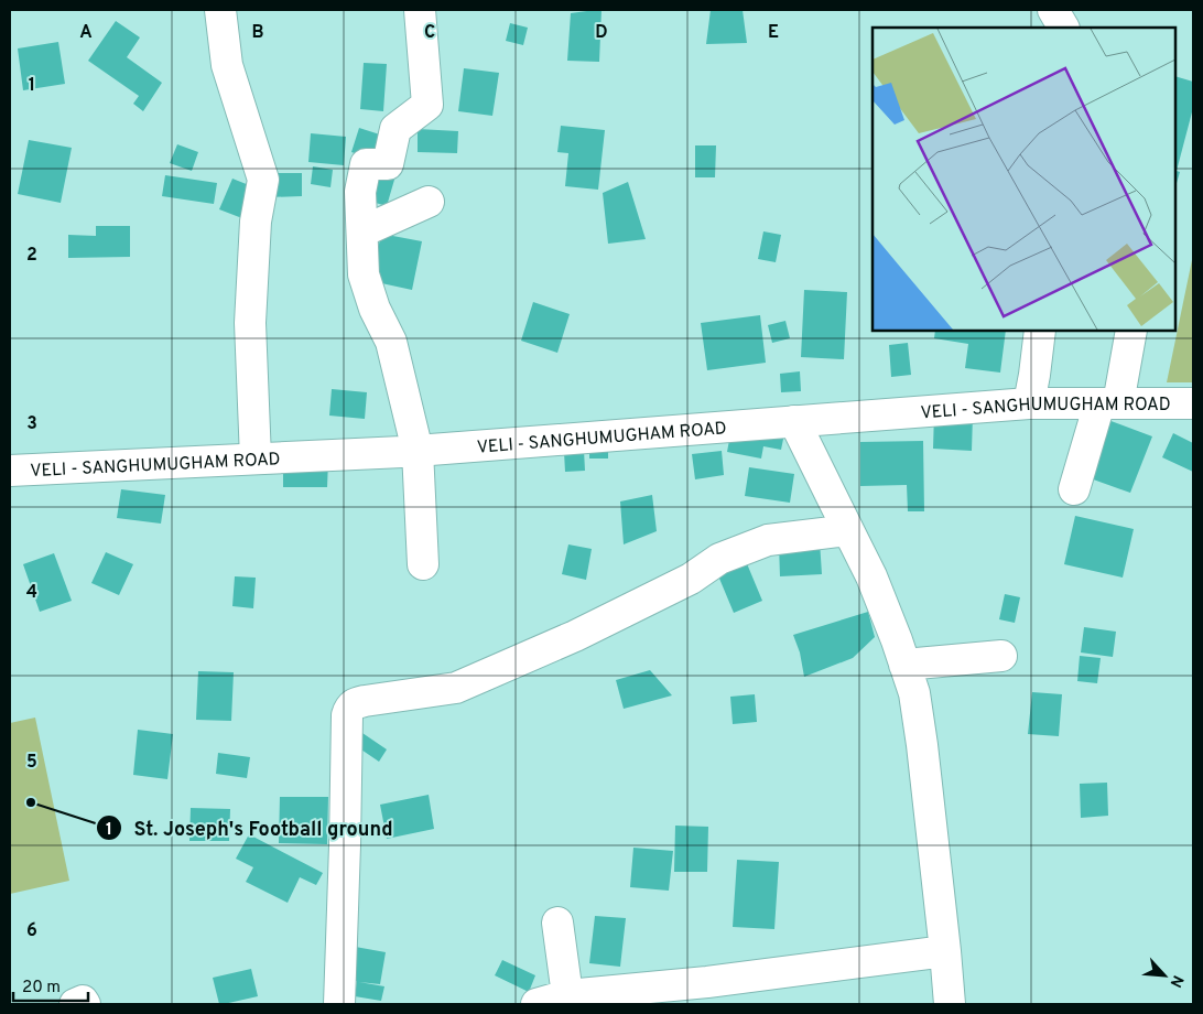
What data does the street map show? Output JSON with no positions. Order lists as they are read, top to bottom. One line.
{"streets":{"street":["VELI - SANGHUMUGHAM ROAD"]},"places":["St. Joseph's Football ground"],"scale_bar":"20 m","north":"bottom right","grid":{"columns":["A","B","C","D","E"],"rows":["1","2","3","4","5","6"]}}
